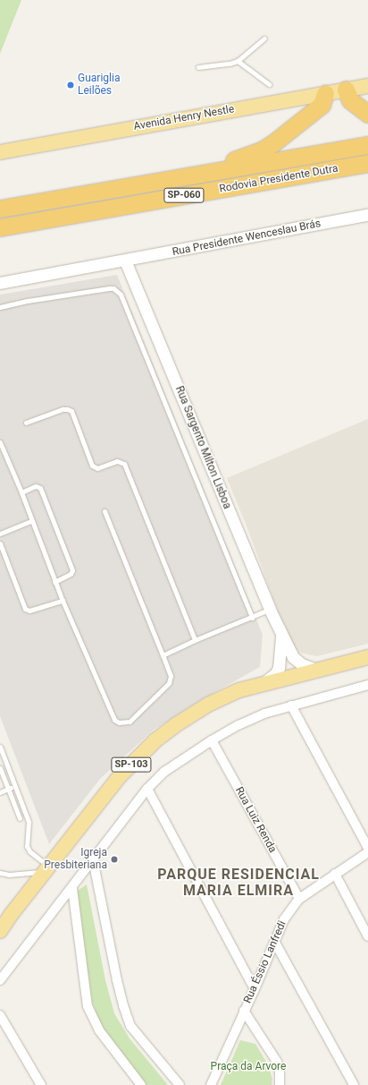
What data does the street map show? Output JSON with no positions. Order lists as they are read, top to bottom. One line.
{"streets":{"highway":["Rodovia Presidente Dutra","SP-060"],"main road":["Avenida Henry Nestle","SP-103"],"street":["Rua Presidente Wenceslau Brás","Rua Sargento Milton Lisboa","Rua Luiz Renda","Rua Éssio Lanfredi"]},"crossings":[["Rua Presidente Wenceslau Brás","Rua Sargento Milton Lisboa"],["Rua Sargento Milton Lisboa","SP-103"],["Rua Luiz Renda","Rua Éssio Lanfredi"]],"districts":["PARQUE RESIDENCIAL MARIA ELMIRA"],"parks":["Praça da Arvore"],"places":["Guariglia Leilões","Igreja Presbiteriana"]}
